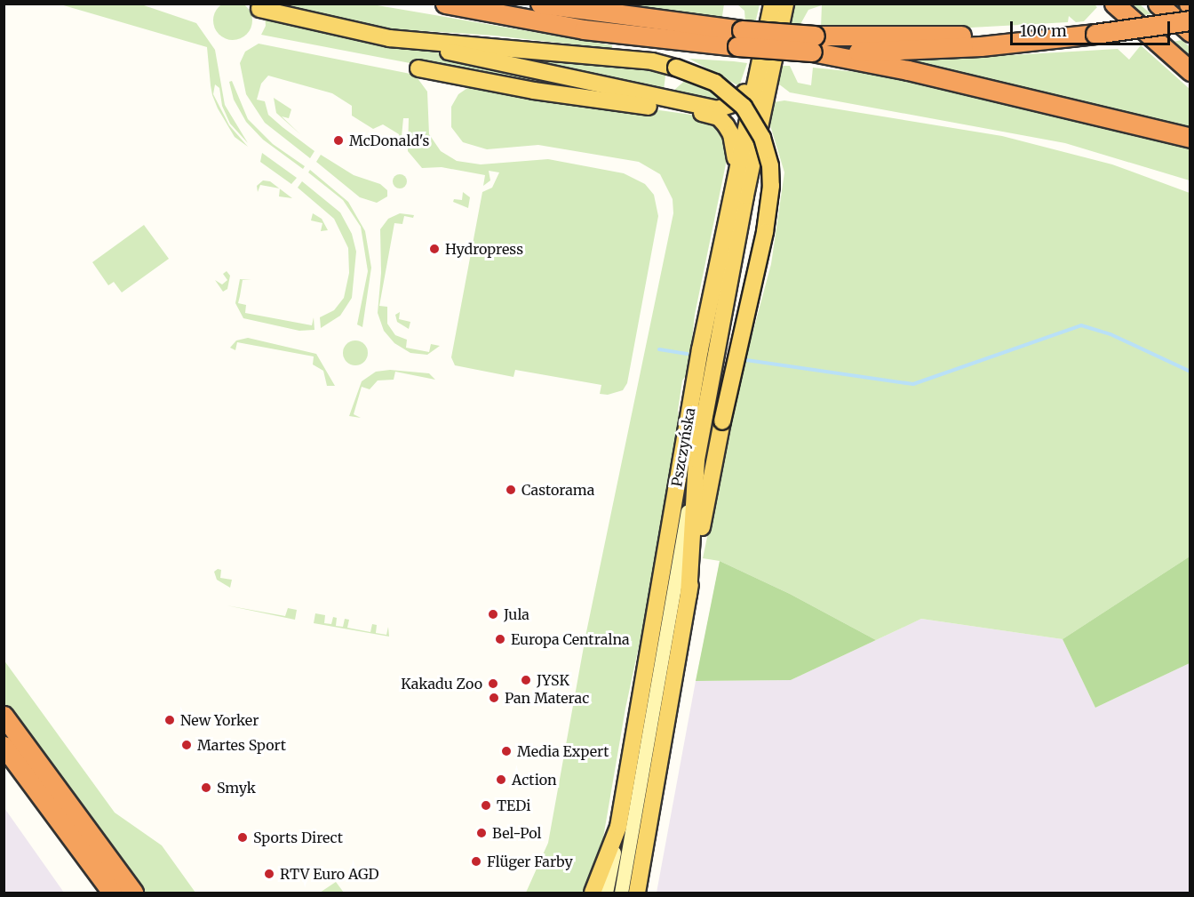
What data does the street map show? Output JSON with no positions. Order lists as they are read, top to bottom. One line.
{"streets":{"main road":["Pszczyńska"]},"places":["McDonald's","Hydropress","Castorama","Jula","Europa Centralna","JYSK","Kakadu Zoo","Pan Materac","New Yorker","Martes Sport","Media Expert","Action","Smyk","TEDi","Bel-Pol","Sports Direct","Flüger Farby","RTV Euro AGD"],"scale_bar":"100 m"}
